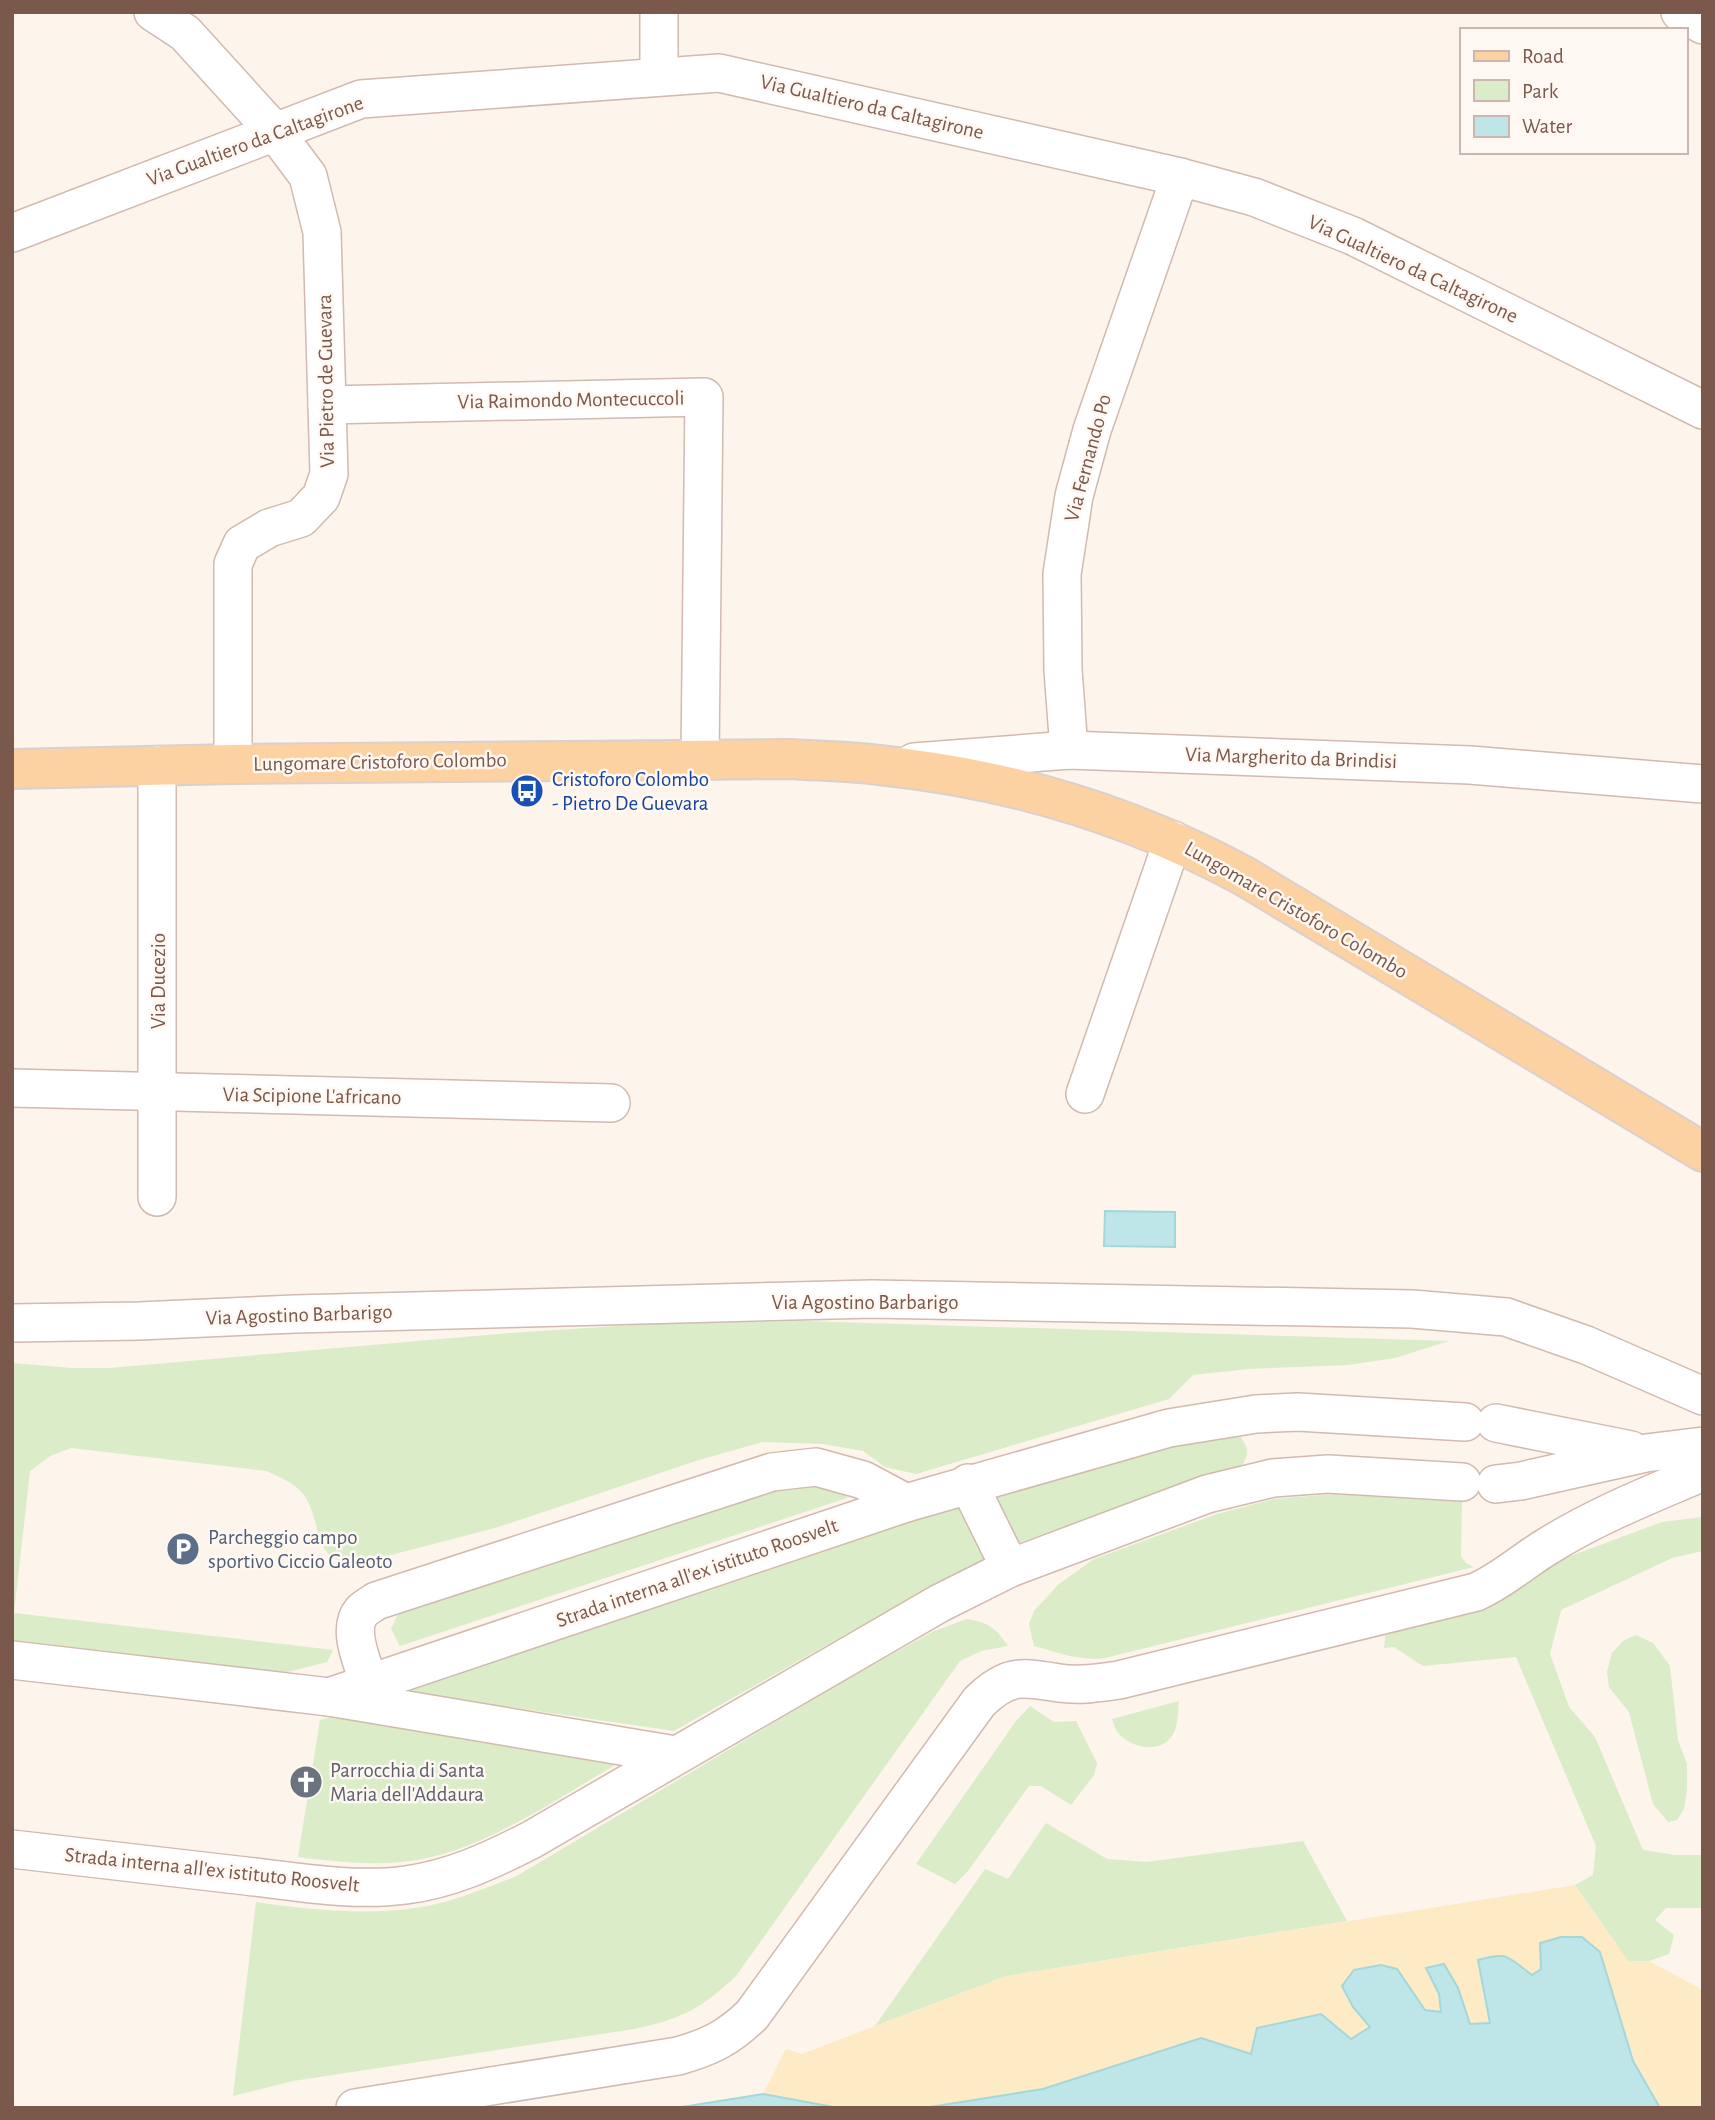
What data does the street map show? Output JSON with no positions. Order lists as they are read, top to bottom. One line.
{"streets":{"main road":["Lungomare Cristoforo Colombo"],"street":["Via Gualtiero da Caltagirone","Via Pietro de Guevara","Via Raimondo Montecuccoli","Via Fernando Po","Via Margherito da Brindisi","Via Ducezio","Via Scipione L'africano","Via Agostino Barbarigo","Strada interna all'ex istituto Roosvelt"]},"crossings":[["Via Gualtiero da Caltagirone","Via Pietro de Guevara"],["Via Gualtiero da Caltagirone","Via Fernando Po"],["Via Pietro de Guevara","Via Raimondo Montecuccoli"],["Via Pietro de Guevara","Lungomare Cristoforo Colombo"],["Via Raimondo Montecuccoli","Lungomare Cristoforo Colombo"],["Via Fernando Po","Via Margherito da Brindisi"],["Via Margherito da Brindisi","Lungomare Cristoforo Colombo"],["Lungomare Cristoforo Colombo","Via Ducezio"],["Via Ducezio","Via Scipione L'africano"]],"places":{"bus stop":["Cristoforo Colombo - Pietro De Guevara"],"parking":["Parcheggio campo sportivo Ciccio Galeoto"],"church":["Parrocchia di Santa Maria dell'Addaura"]},"legend":["Road","Park","Water"]}
